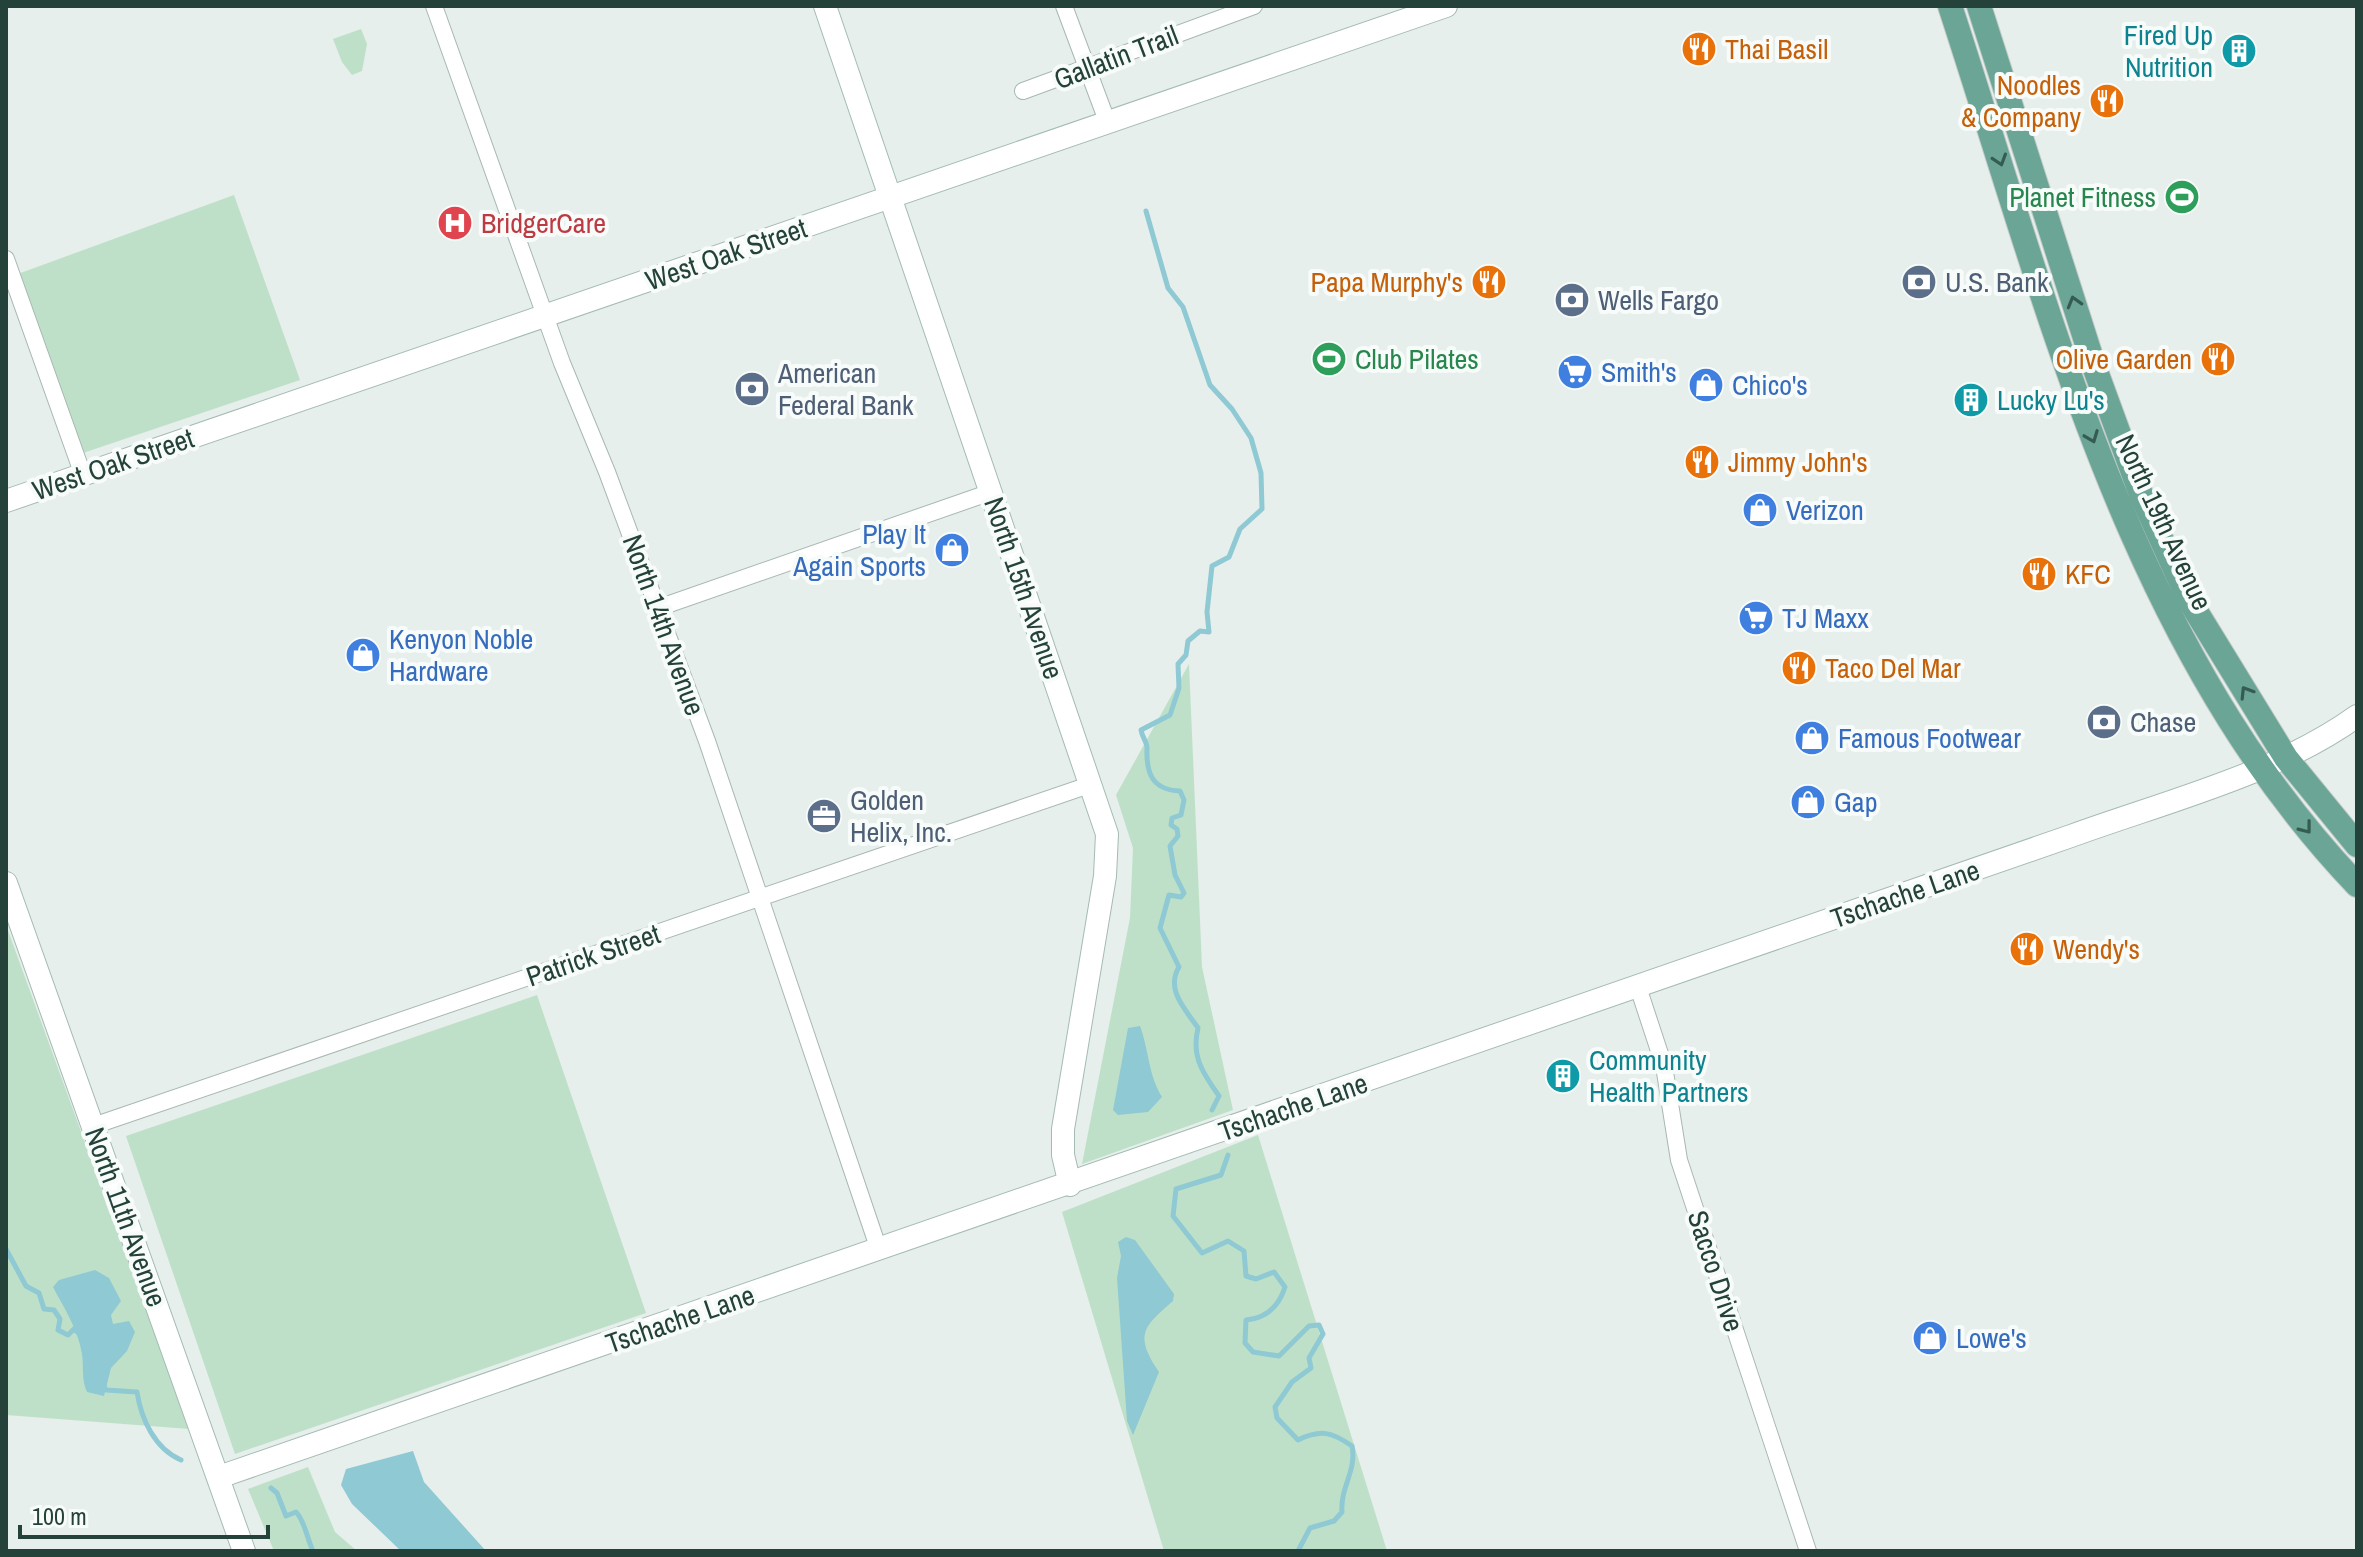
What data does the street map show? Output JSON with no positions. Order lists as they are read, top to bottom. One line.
{"streets":{"main road":["North 19th Avenue"],"street":["Gallatin Trail","West Oak Street","North 15th Avenue","North 14th Avenue","Tschache Lane","Patrick Street","North 11th Avenue","Sacco Drive"]},"crossings":[["West Oak Street","North 15th Avenue"],["West Oak Street","North 14th Avenue"],["North 19th Avenue","Tschache Lane"],["North 15th Avenue","Tschache Lane"],["North 15th Avenue","Patrick Street"],["North 14th Avenue","Tschache Lane"],["North 14th Avenue","Patrick Street"],["Tschache Lane","North 11th Avenue"],["Tschache Lane","Sacco Drive"],["Patrick Street","North 11th Avenue"]],"places":{"restaurant":["Thai Basil","Noodles & Company","Papa Murphy's","Olive Garden","Jimmy John's","KFC","Taco Del Mar","Wendy's"],"building":["Fired Up Nutrition","Lucky Lu's","Community Health Partners"],"sports":["Planet Fitness","Club Pilates"],"hospital":["BridgerCare"],"bank":["U.S. Bank","Wells Fargo","American Federal Bank","Chase"],"supermarket":["Smith's","TJ Maxx"],"shop":["Chico's","Verizon","Play It Again Sports","Kenyon Noble Hardware","Famous Footwear","Gap","Lowe's"],"office":["Golden Helix, Inc."]},"scale_bar":"100 m"}
